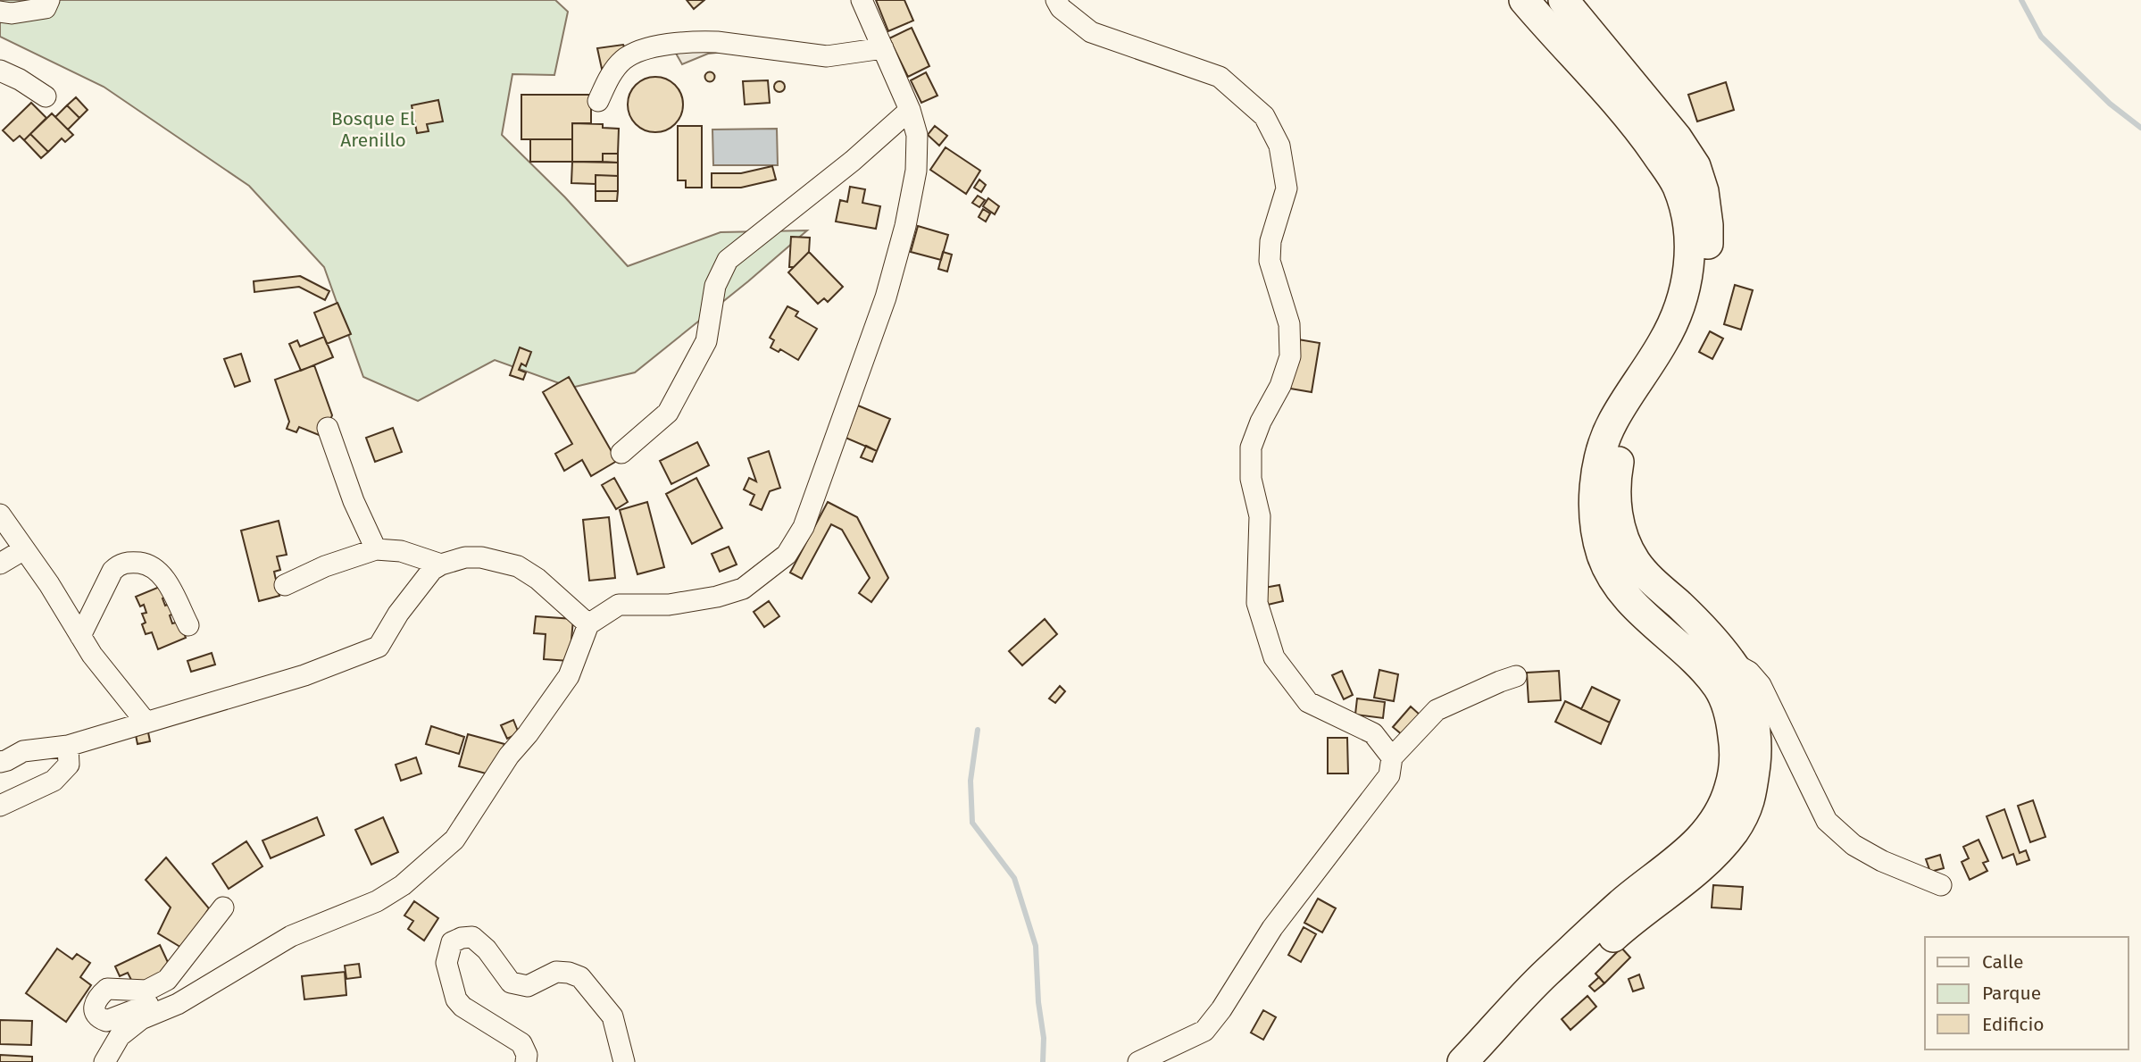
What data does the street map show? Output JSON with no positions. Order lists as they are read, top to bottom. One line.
{"parks":["Bosque El Arenillo"],"legend":["Calle","Parque","Edificio"]}
